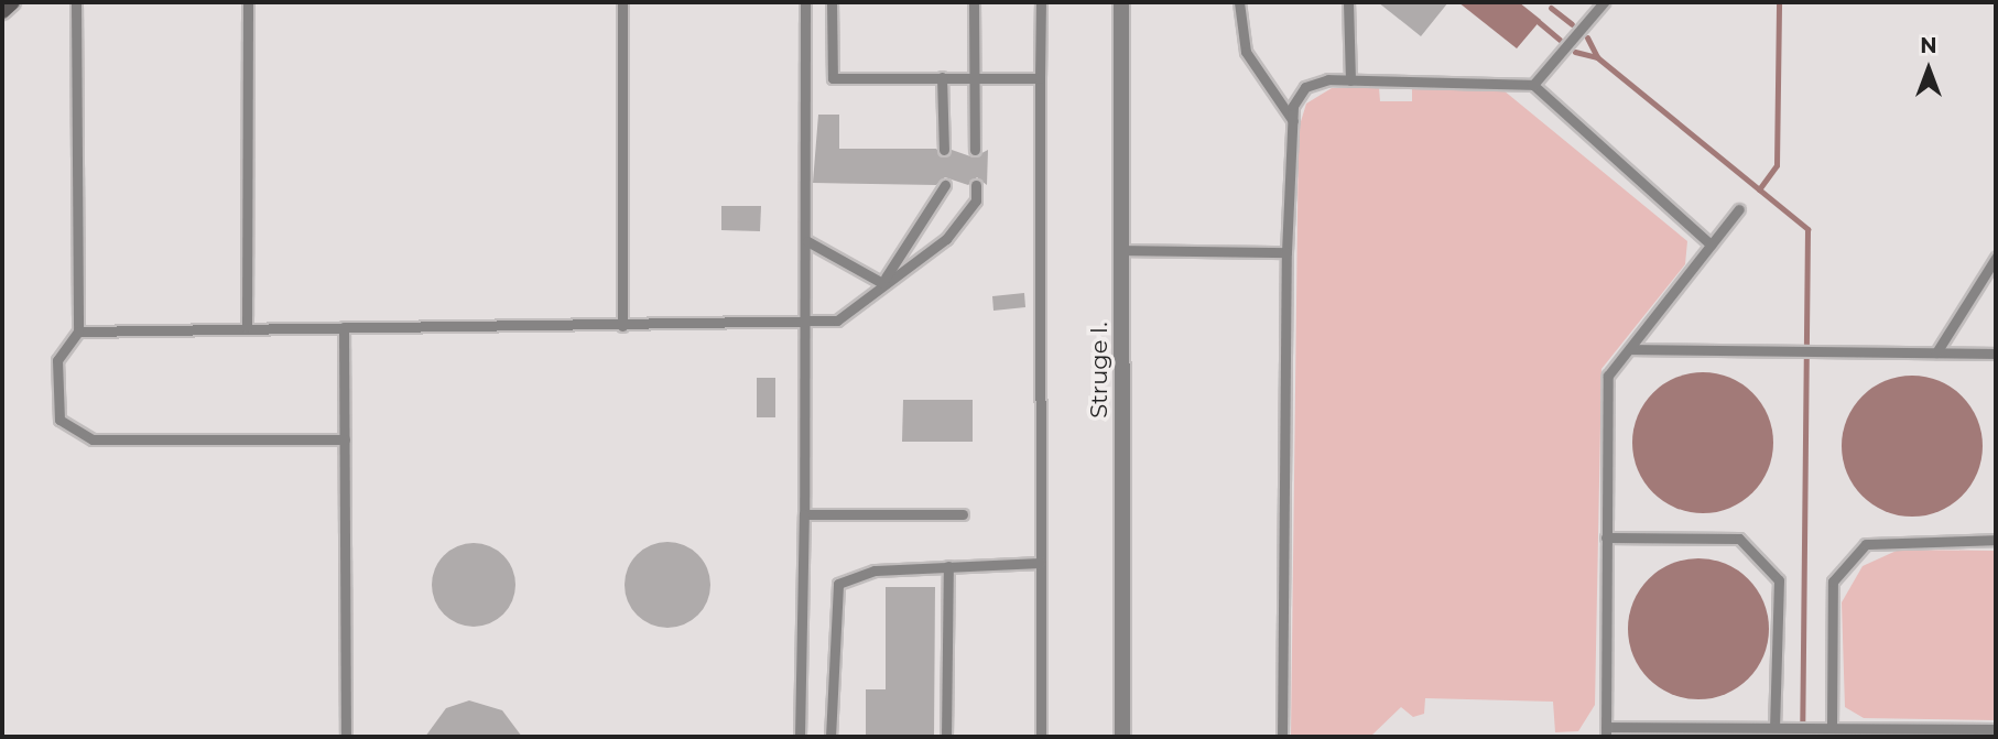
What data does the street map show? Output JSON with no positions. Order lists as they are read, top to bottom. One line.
{"streets":{"street":["Struge I."]},"north":"top"}
